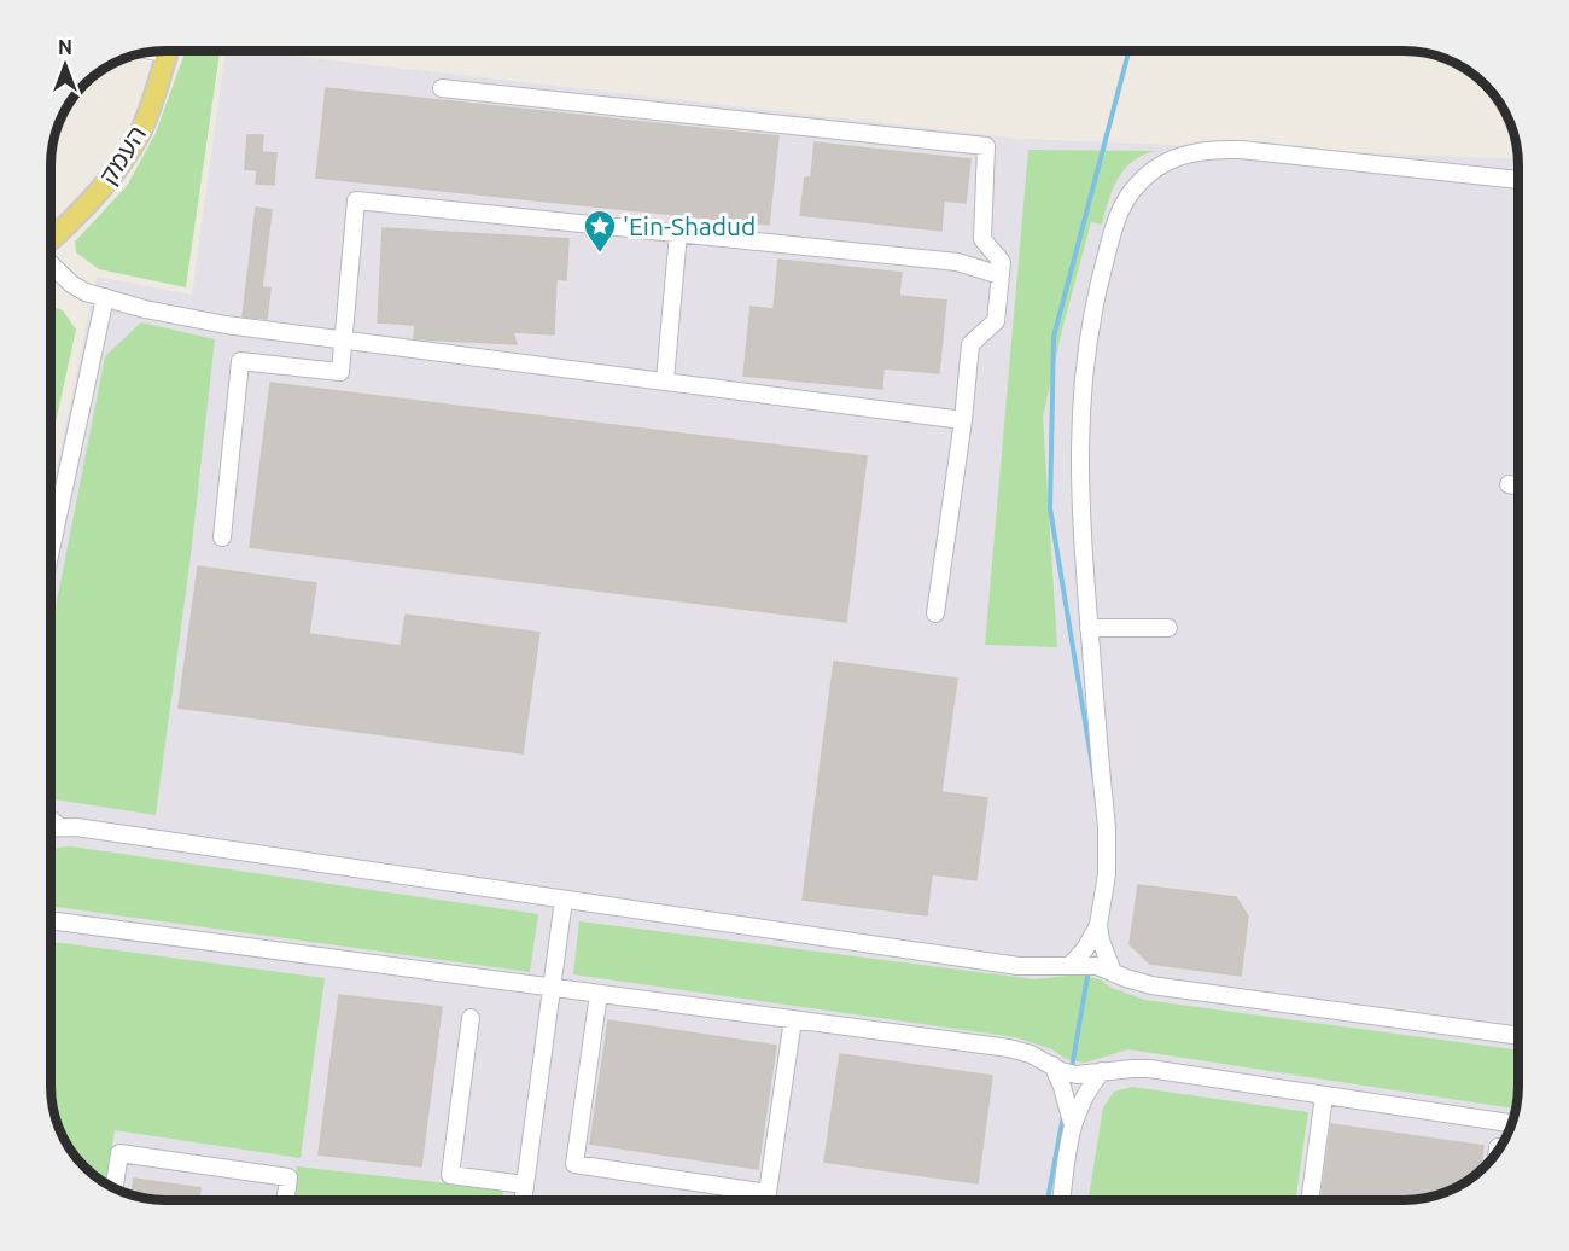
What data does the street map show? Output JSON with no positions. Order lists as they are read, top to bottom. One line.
{"streets":{"main road":["העמק"]},"places":{"place":["'Ein-Shadud"]},"north":"top"}
